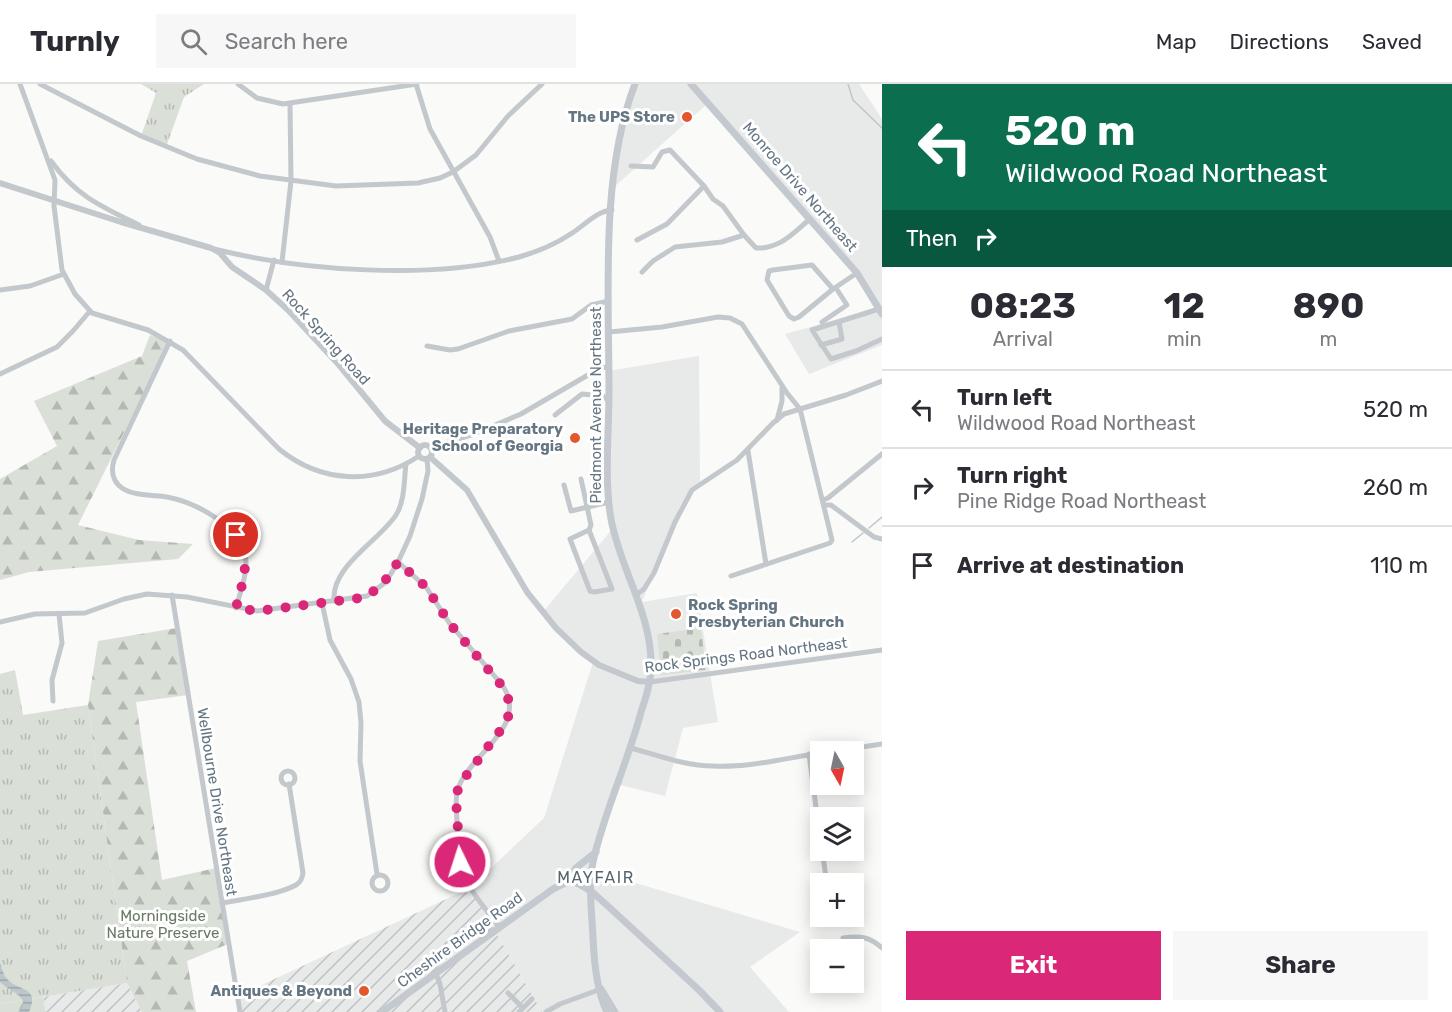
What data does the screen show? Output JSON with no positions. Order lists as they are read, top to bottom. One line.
{"streets":{"main road":["Monroe Drive Northeast","Piedmont Avenue Northeast","Cheshire Bridge Road"],"street":["Rock Spring Road","Rock Springs Road Northeast","Wellbourne Drive Northeast"]},"crossings":[["Rock Spring Road","Rock Springs Road Northeast"],["Piedmont Avenue Northeast","Rock Springs Road Northeast"],["Piedmont Avenue Northeast","Cheshire Bridge Road"]],"districts":["MAYFAIR"],"parks":["Morningside Nature Preserve"],"places":["The UPS Store","Heritage Preparatory School of Georgia","Rock Spring Presbyterian Church","Antiques & Beyond"],"north":"bottom","page":{"header":"Turnly","search":"Search here","nav":["Map","Directions","Saved"],"turn":["520 m","Wildwood Road Northeast"],"then":"Then","eta":["08:23","Arrival","12","min","890","m"],"list":[{"name":"Turn left","note":"Wildwood Road Northeast","value":"520 m"},{"name":"Turn right","note":"Pine Ridge Road Northeast","value":"260 m"},{"name":"Arrive at destination","value":"110 m"}],"map_buttons":["+","−"],"buttons":["Exit","Share"]}}
